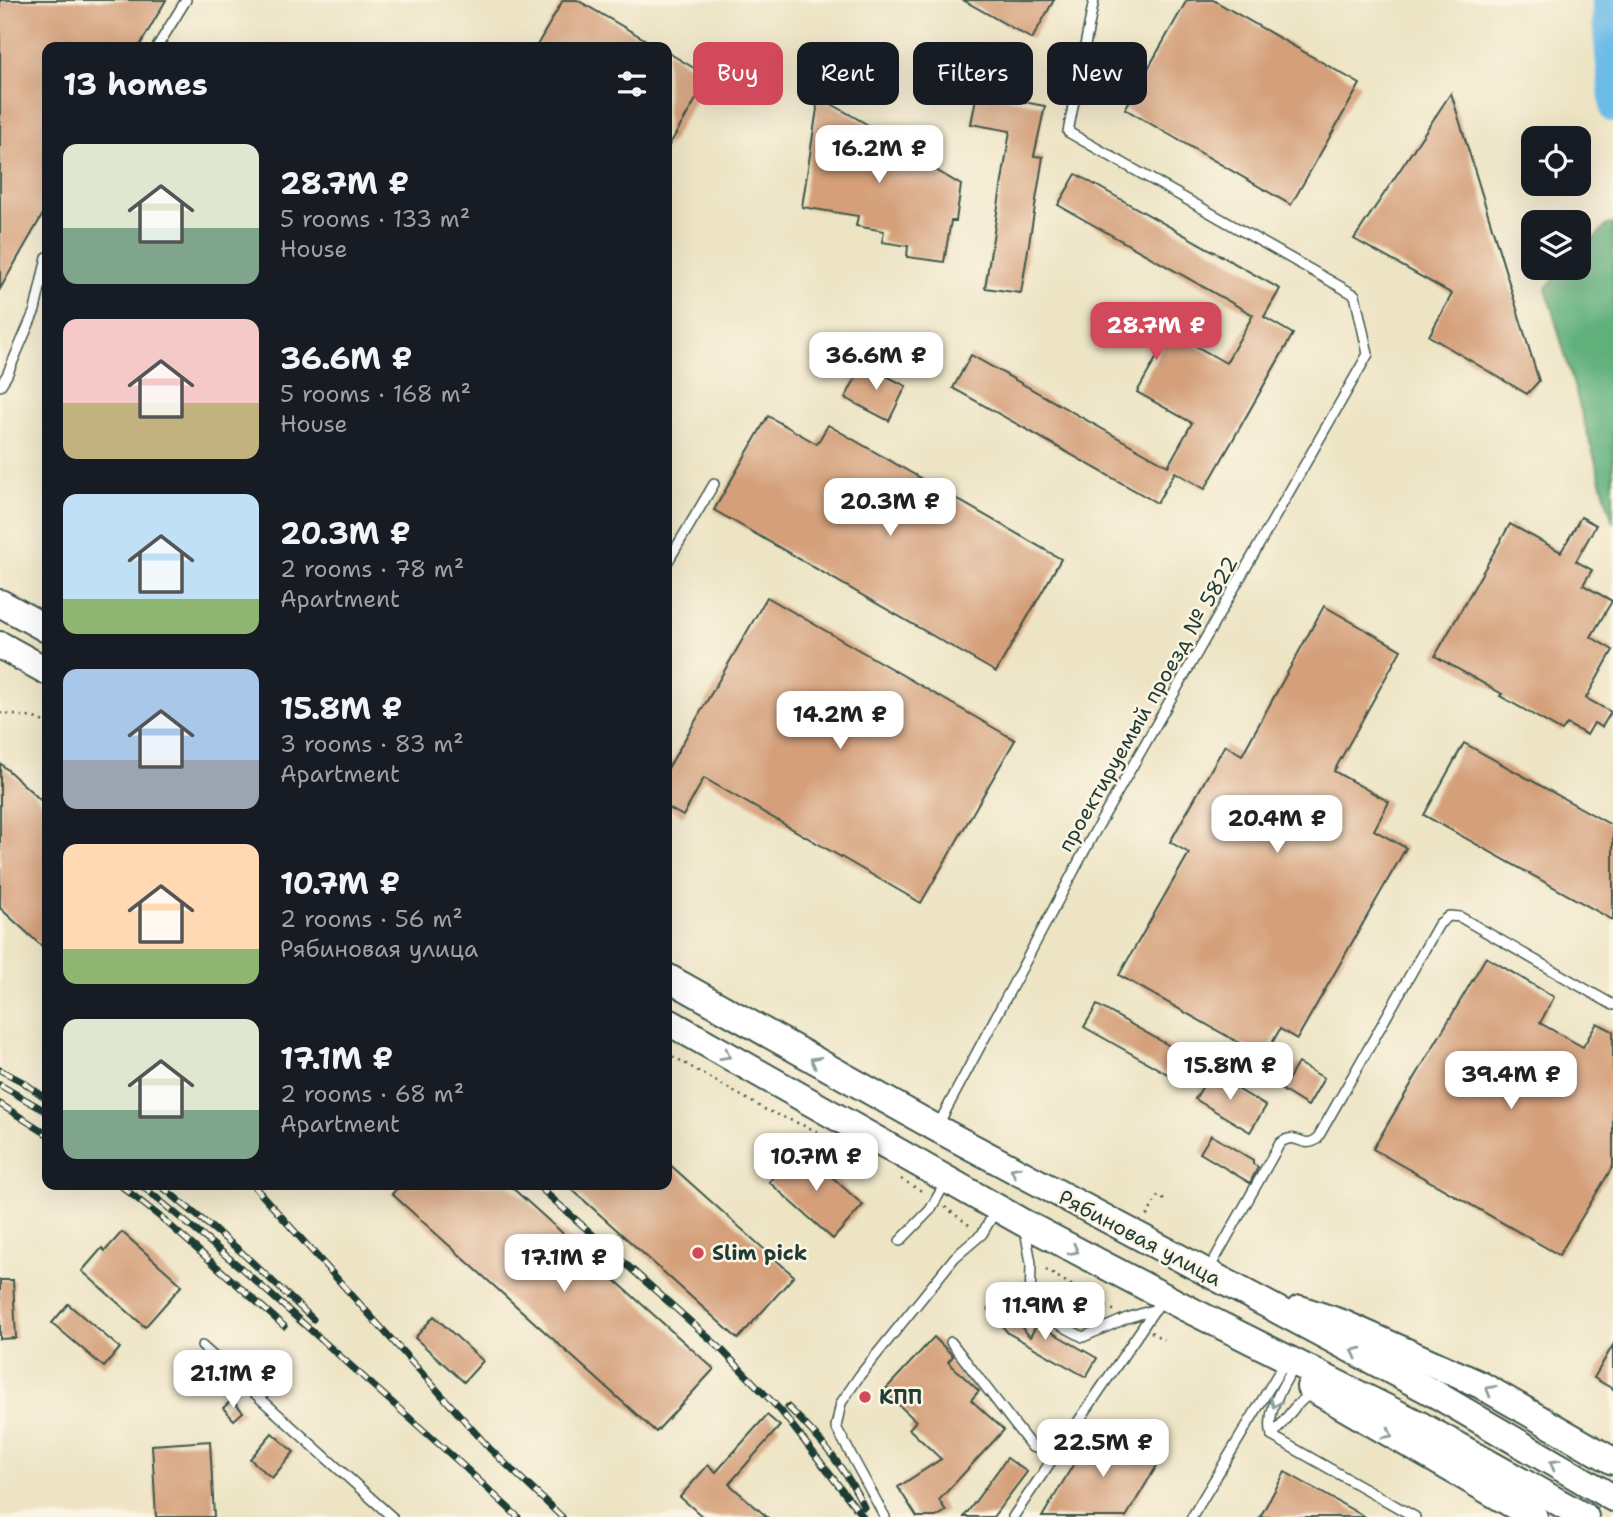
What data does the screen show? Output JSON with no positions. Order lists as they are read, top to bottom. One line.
{"streets":{"main road":["Рябиновая улица"],"lane":["проектируемый проезд № 5822"]},"crossings":[["проектируемый проезд № 5822","Рябиновая улица"]],"places":["Slim pick","КПП"],"page":{"chip":["Buy","Rent","Filters","New"],"heading":"13 homes","price":["16.2M ₽","28.7M ₽","36.6M ₽","20.3M ₽","14.2M ₽","20.4M ₽","15.8M ₽","39.4M ₽","10.7M ₽","17.1M ₽","11.9M ₽","21.1M ₽","22.5M ₽"],"list":[{"name":"28.7M ₽","note":"5 rooms · 133 m² · House"},{"name":"36.6M ₽","note":"5 rooms · 168 m² · House"},{"name":"20.3M ₽","note":"2 rooms · 78 m² · Apartment"},{"name":"15.8M ₽","note":"3 rooms · 83 m² · Apartment"},{"name":"10.7M ₽","note":"2 rooms · 56 m² · Рябиновая улица"},{"name":"17.1M ₽","note":"2 rooms · 68 m² · Apartment"}]}}
